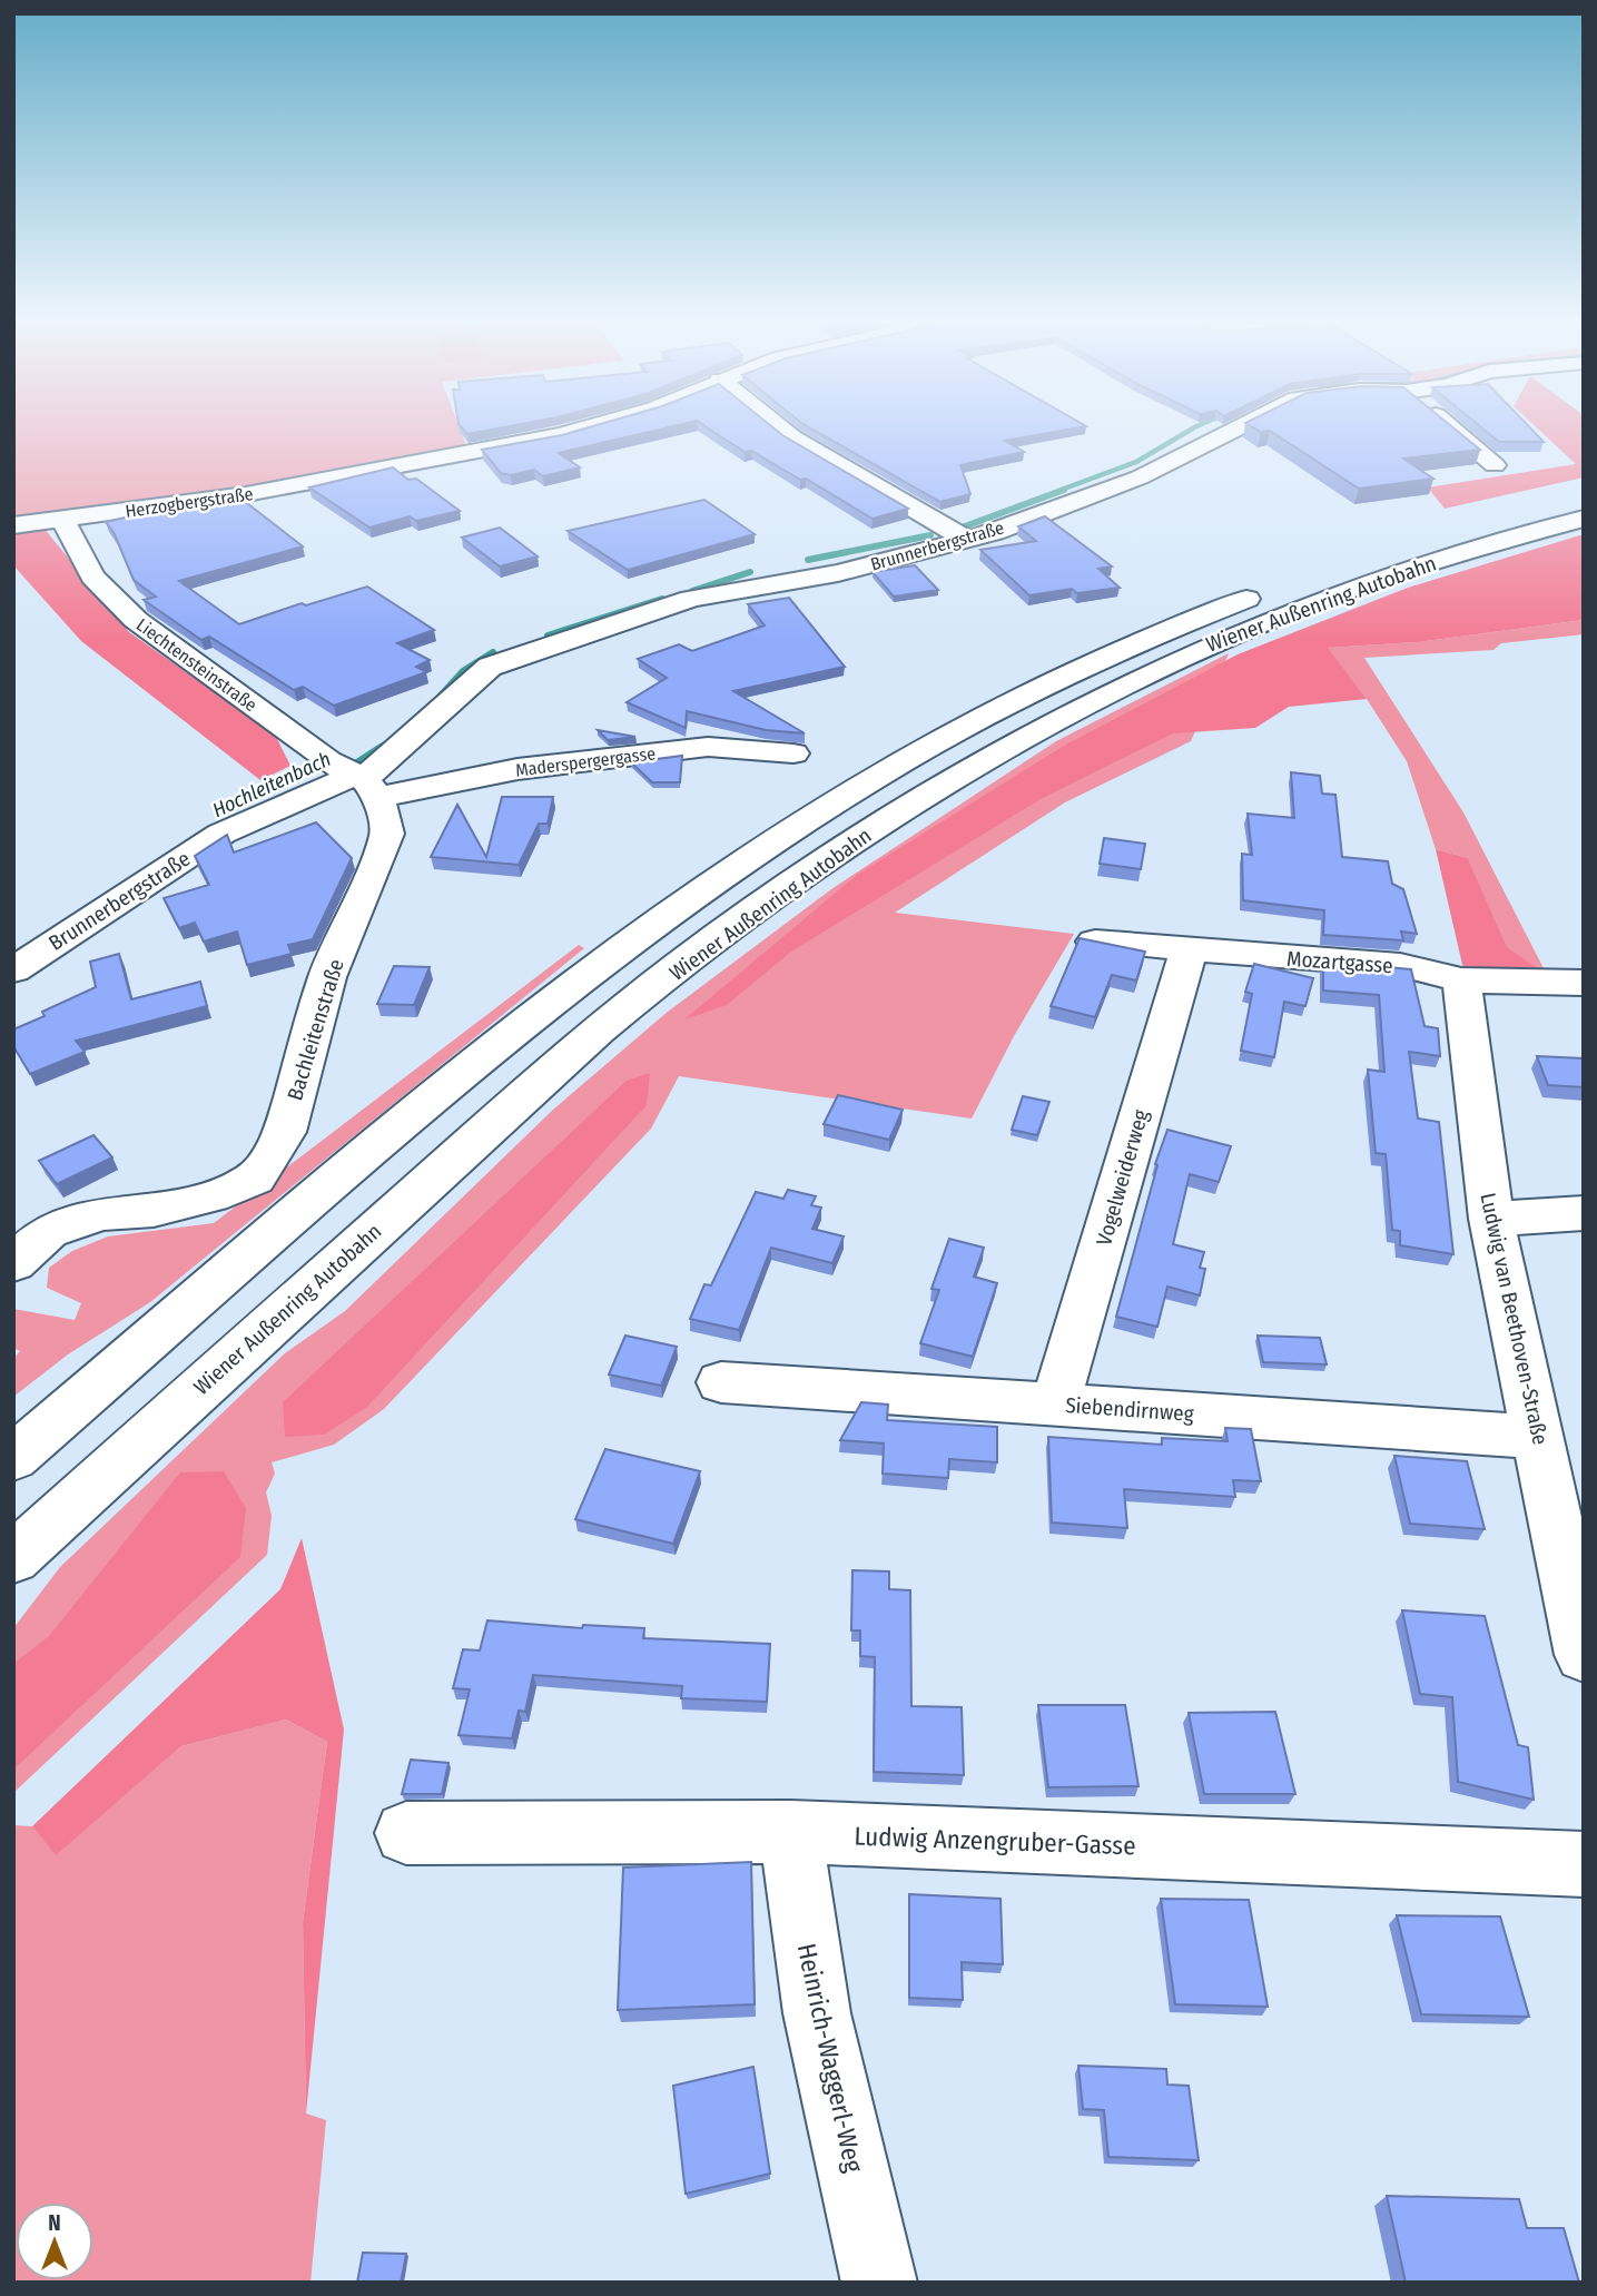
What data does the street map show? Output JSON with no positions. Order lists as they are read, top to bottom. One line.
{"streets":{"main road":["Herzogbergstraße","Brunnerbergstraße","Wiener Außenring Autobahn","Liechtensteinstraße","Maderspergergasse","Mozartgasse","Bachleitenstraße","Vogelweiderweg","Ludwig van Beethoven-Straße","Siebendirnweg","Ludwig Anzengruber-Gasse","Heinrich-Waggerl-Weg"]},"crossings":[["Herzogbergstraße","Liechtensteinstraße"],["Brunnerbergstraße","Liechtensteinstraße"],["Brunnerbergstraße","Maderspergergasse"],["Brunnerbergstraße","Bachleitenstraße"],["Liechtensteinstraße","Maderspergergasse"],["Liechtensteinstraße","Bachleitenstraße"],["Maderspergergasse","Bachleitenstraße"],["Mozartgasse","Vogelweiderweg"],["Mozartgasse","Ludwig van Beethoven-Straße"],["Vogelweiderweg","Siebendirnweg"],["Ludwig van Beethoven-Straße","Siebendirnweg"],["Ludwig Anzengruber-Gasse","Heinrich-Waggerl-Weg"]],"water":["Hochleitenbach"],"north":"top"}
